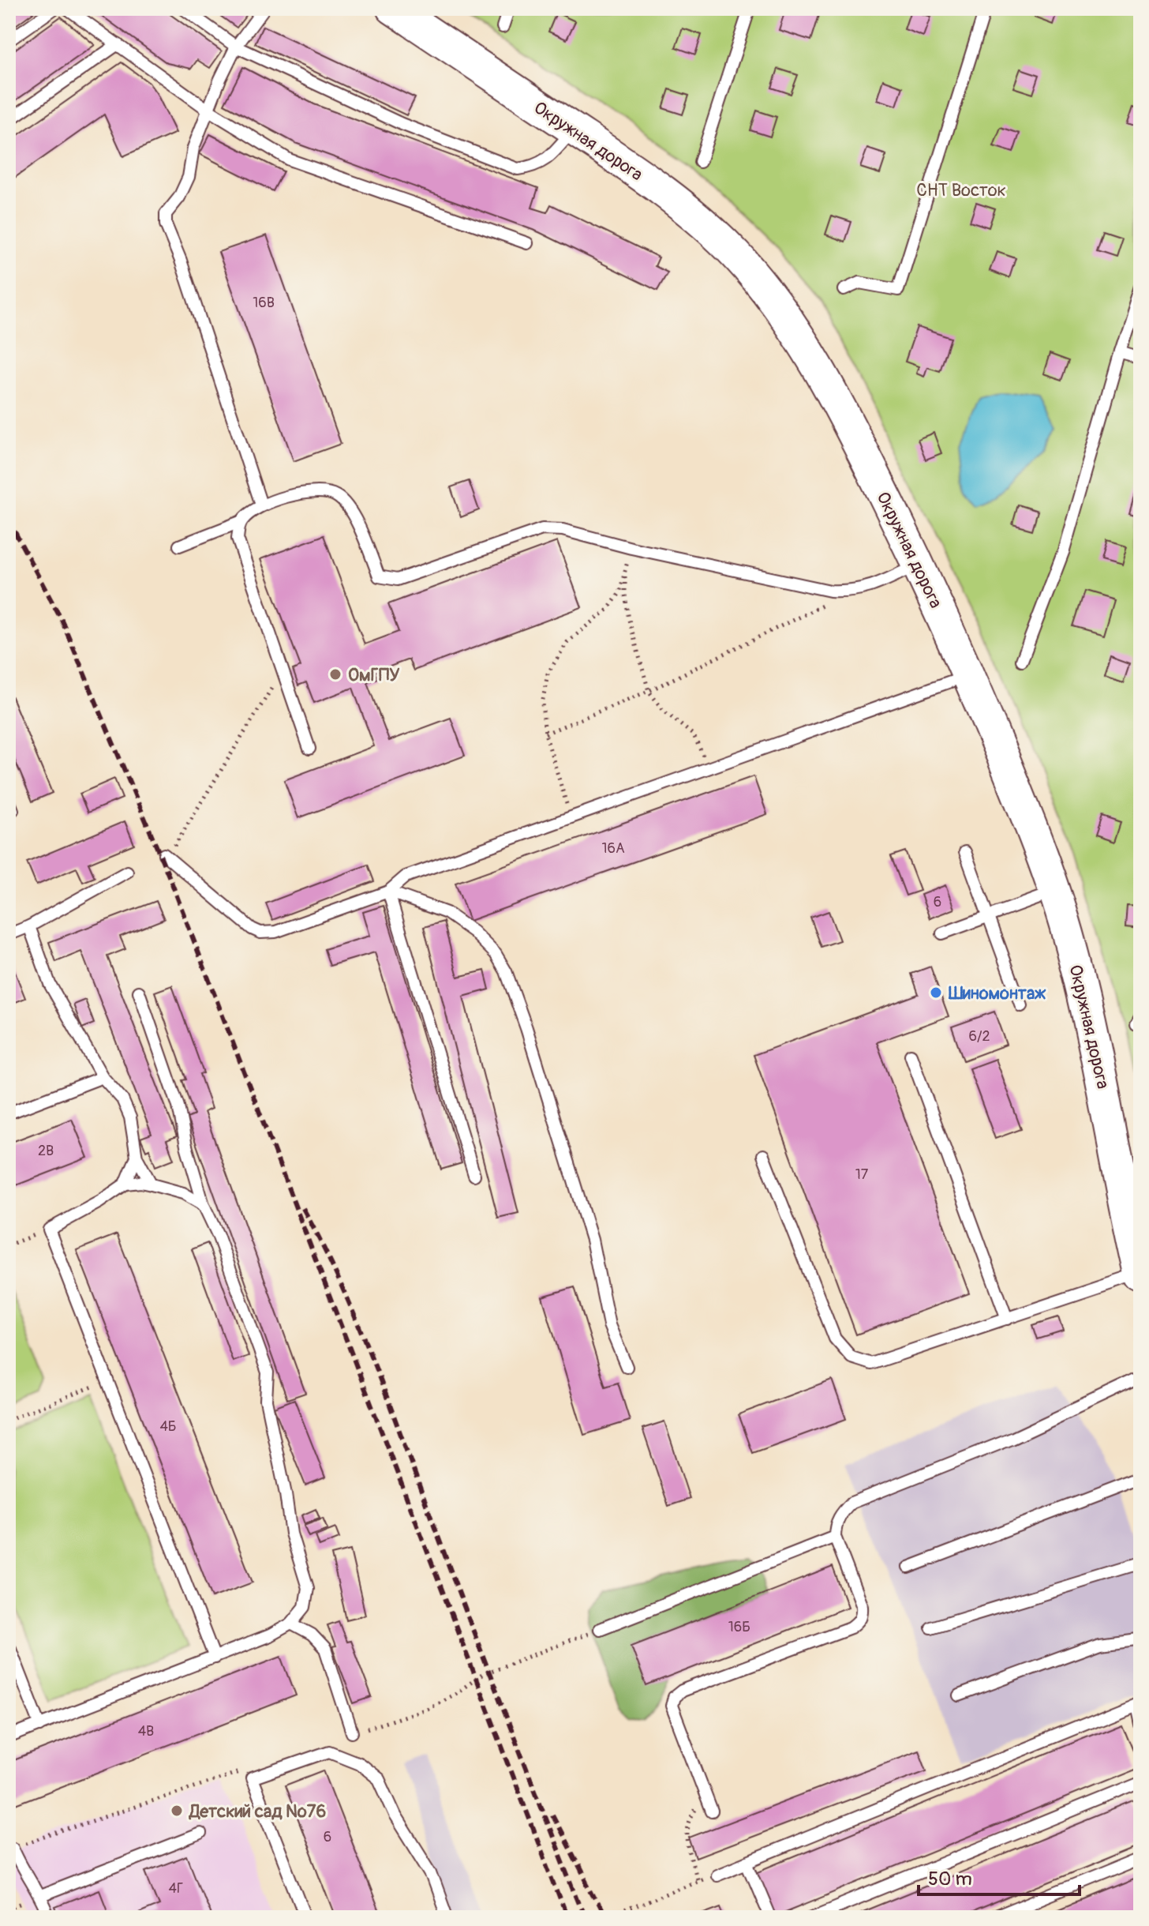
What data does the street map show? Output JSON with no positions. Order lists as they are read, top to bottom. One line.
{"streets":{"main road":["Окружная дорога"]},"parks":["СНТ Восток"],"places":["ОмГПУ","Шиномонтаж","Детский сад №76"],"house_numbers":["16В","16А","6","6/2","2В","17","4Б","16Б","4В","6","4Г"],"scale_bar":"50 m"}
